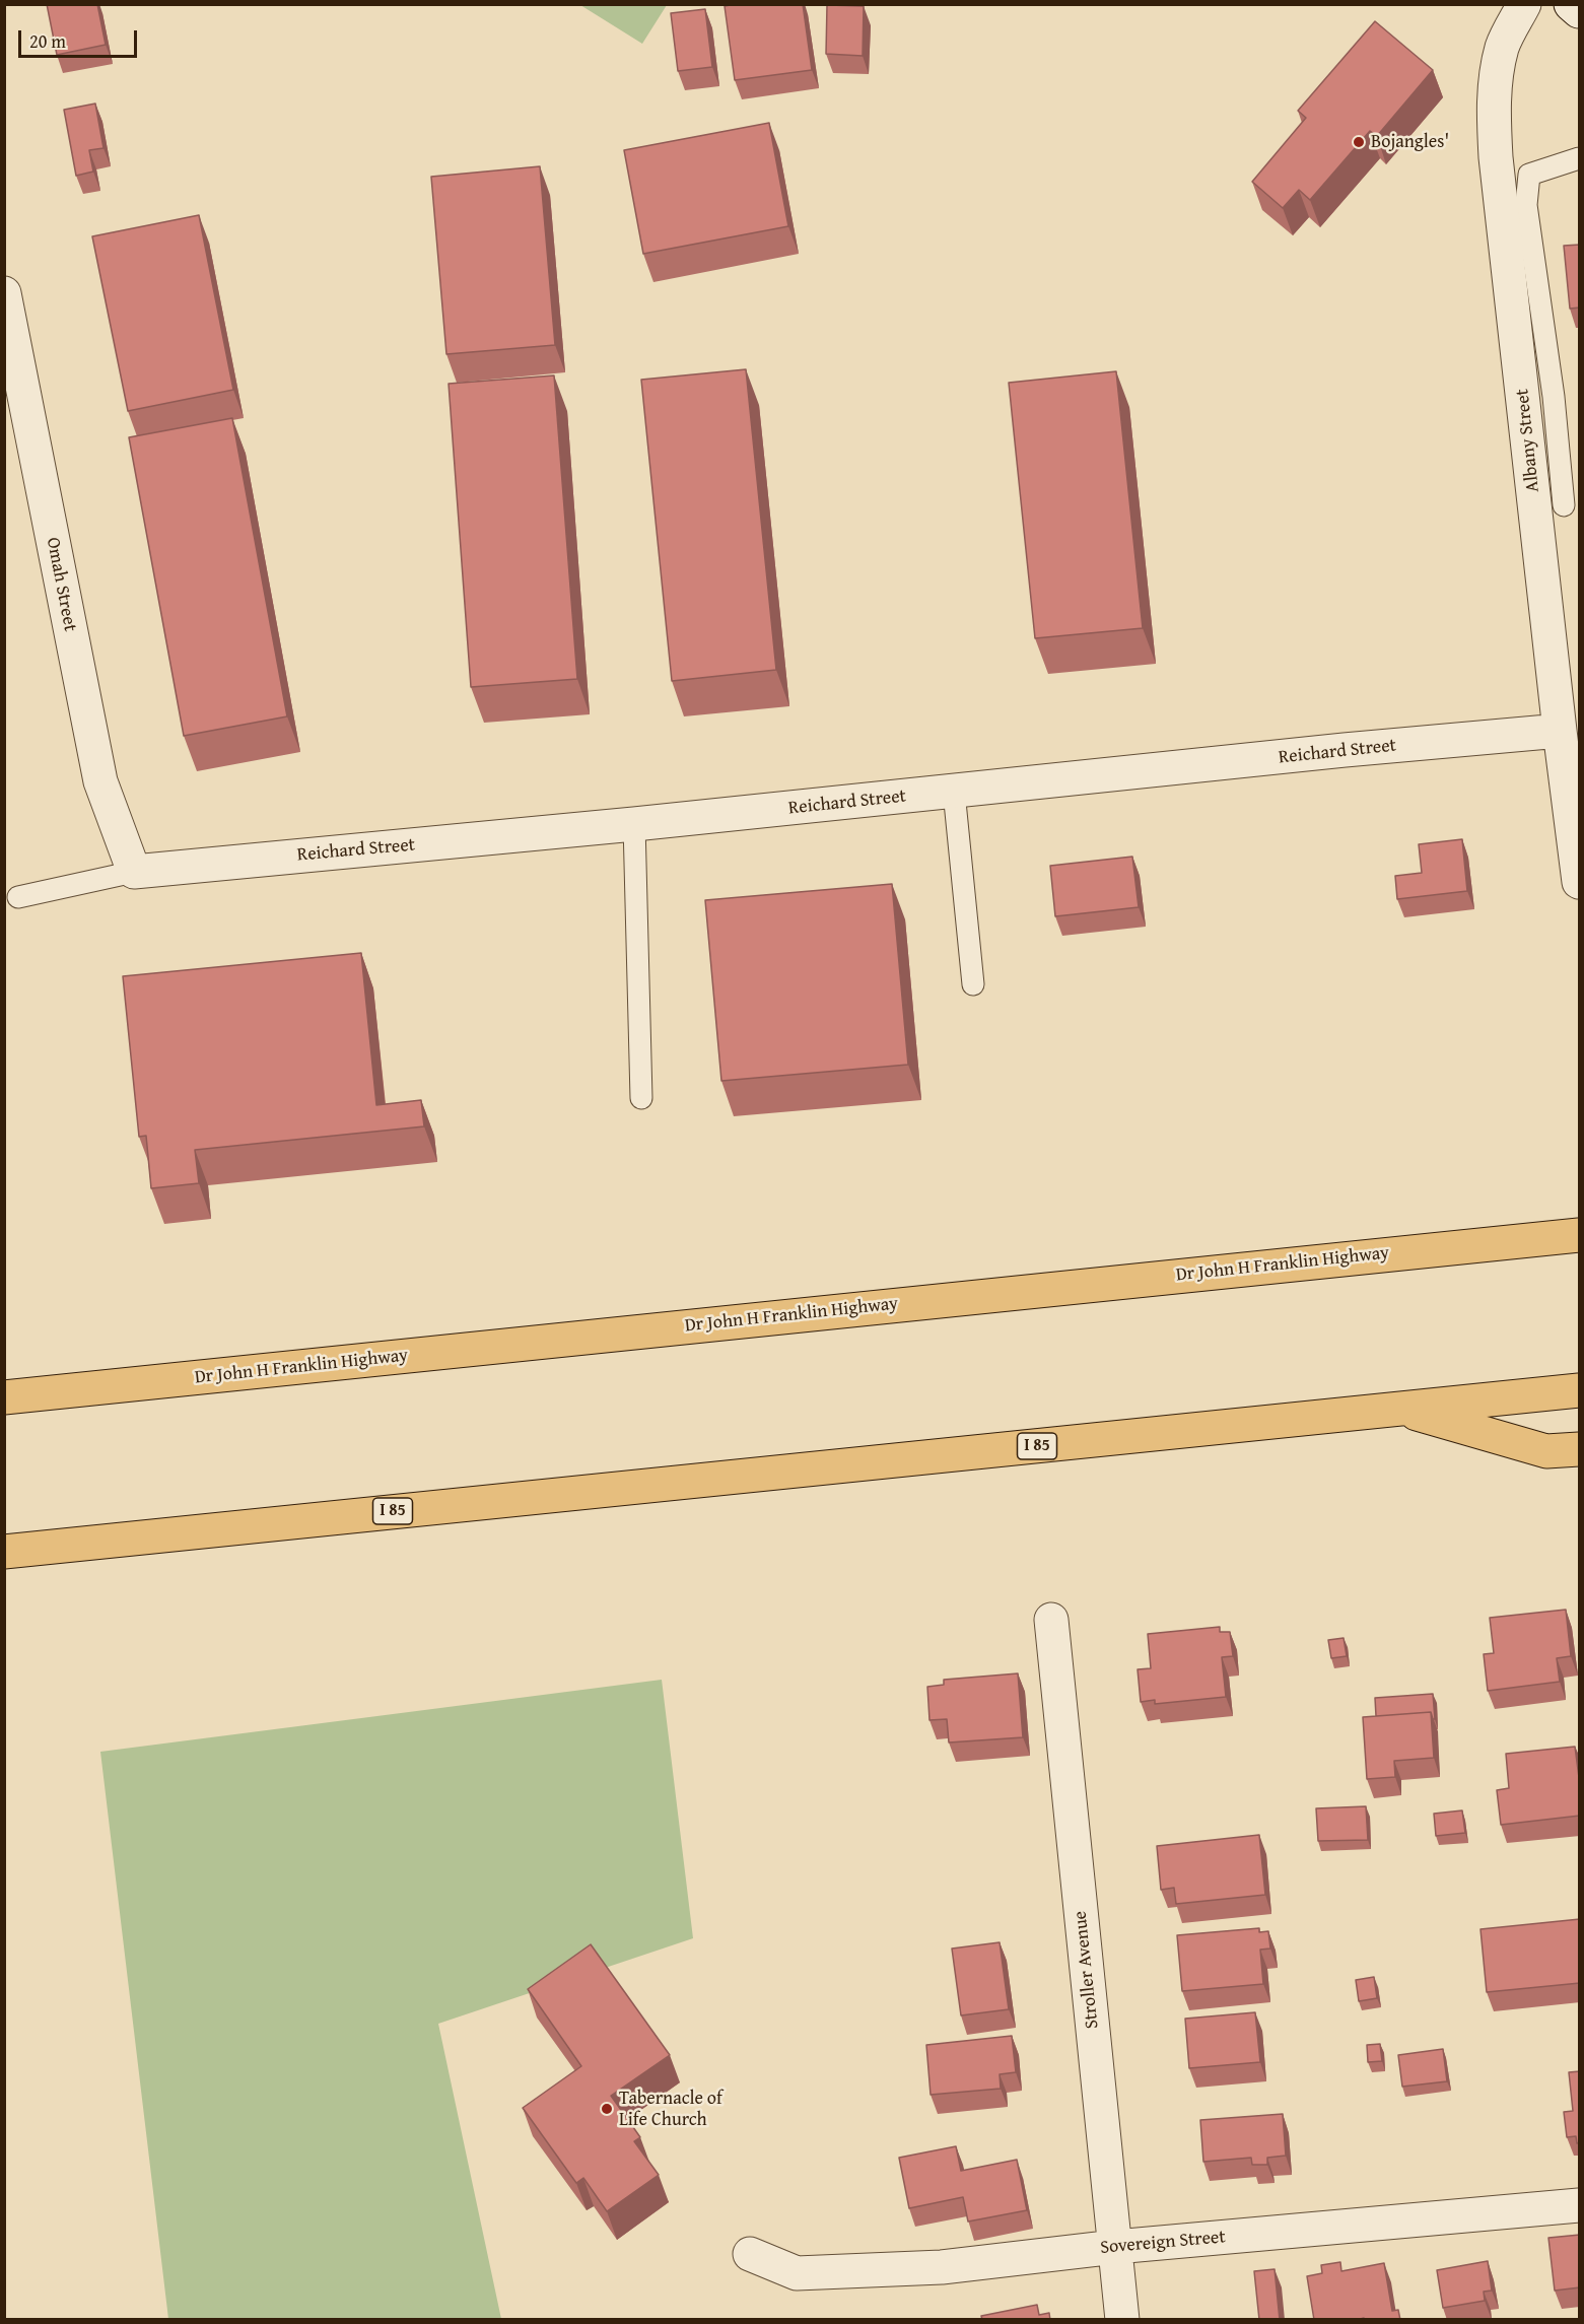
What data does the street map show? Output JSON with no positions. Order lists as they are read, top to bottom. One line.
{"streets":{"highway":["Dr John H Franklin Highway","I 85"],"street":["Albany Street","Omah Street","Reichard Street","Stroller Avenue","Sovereign Street"]},"crossings":[["Albany Street","Reichard Street"],["Omah Street","Reichard Street"],["Stroller Avenue","Sovereign Street"]],"places":["Bojangles'","Tabernacle of Life Church"],"scale_bar":"20 m"}
